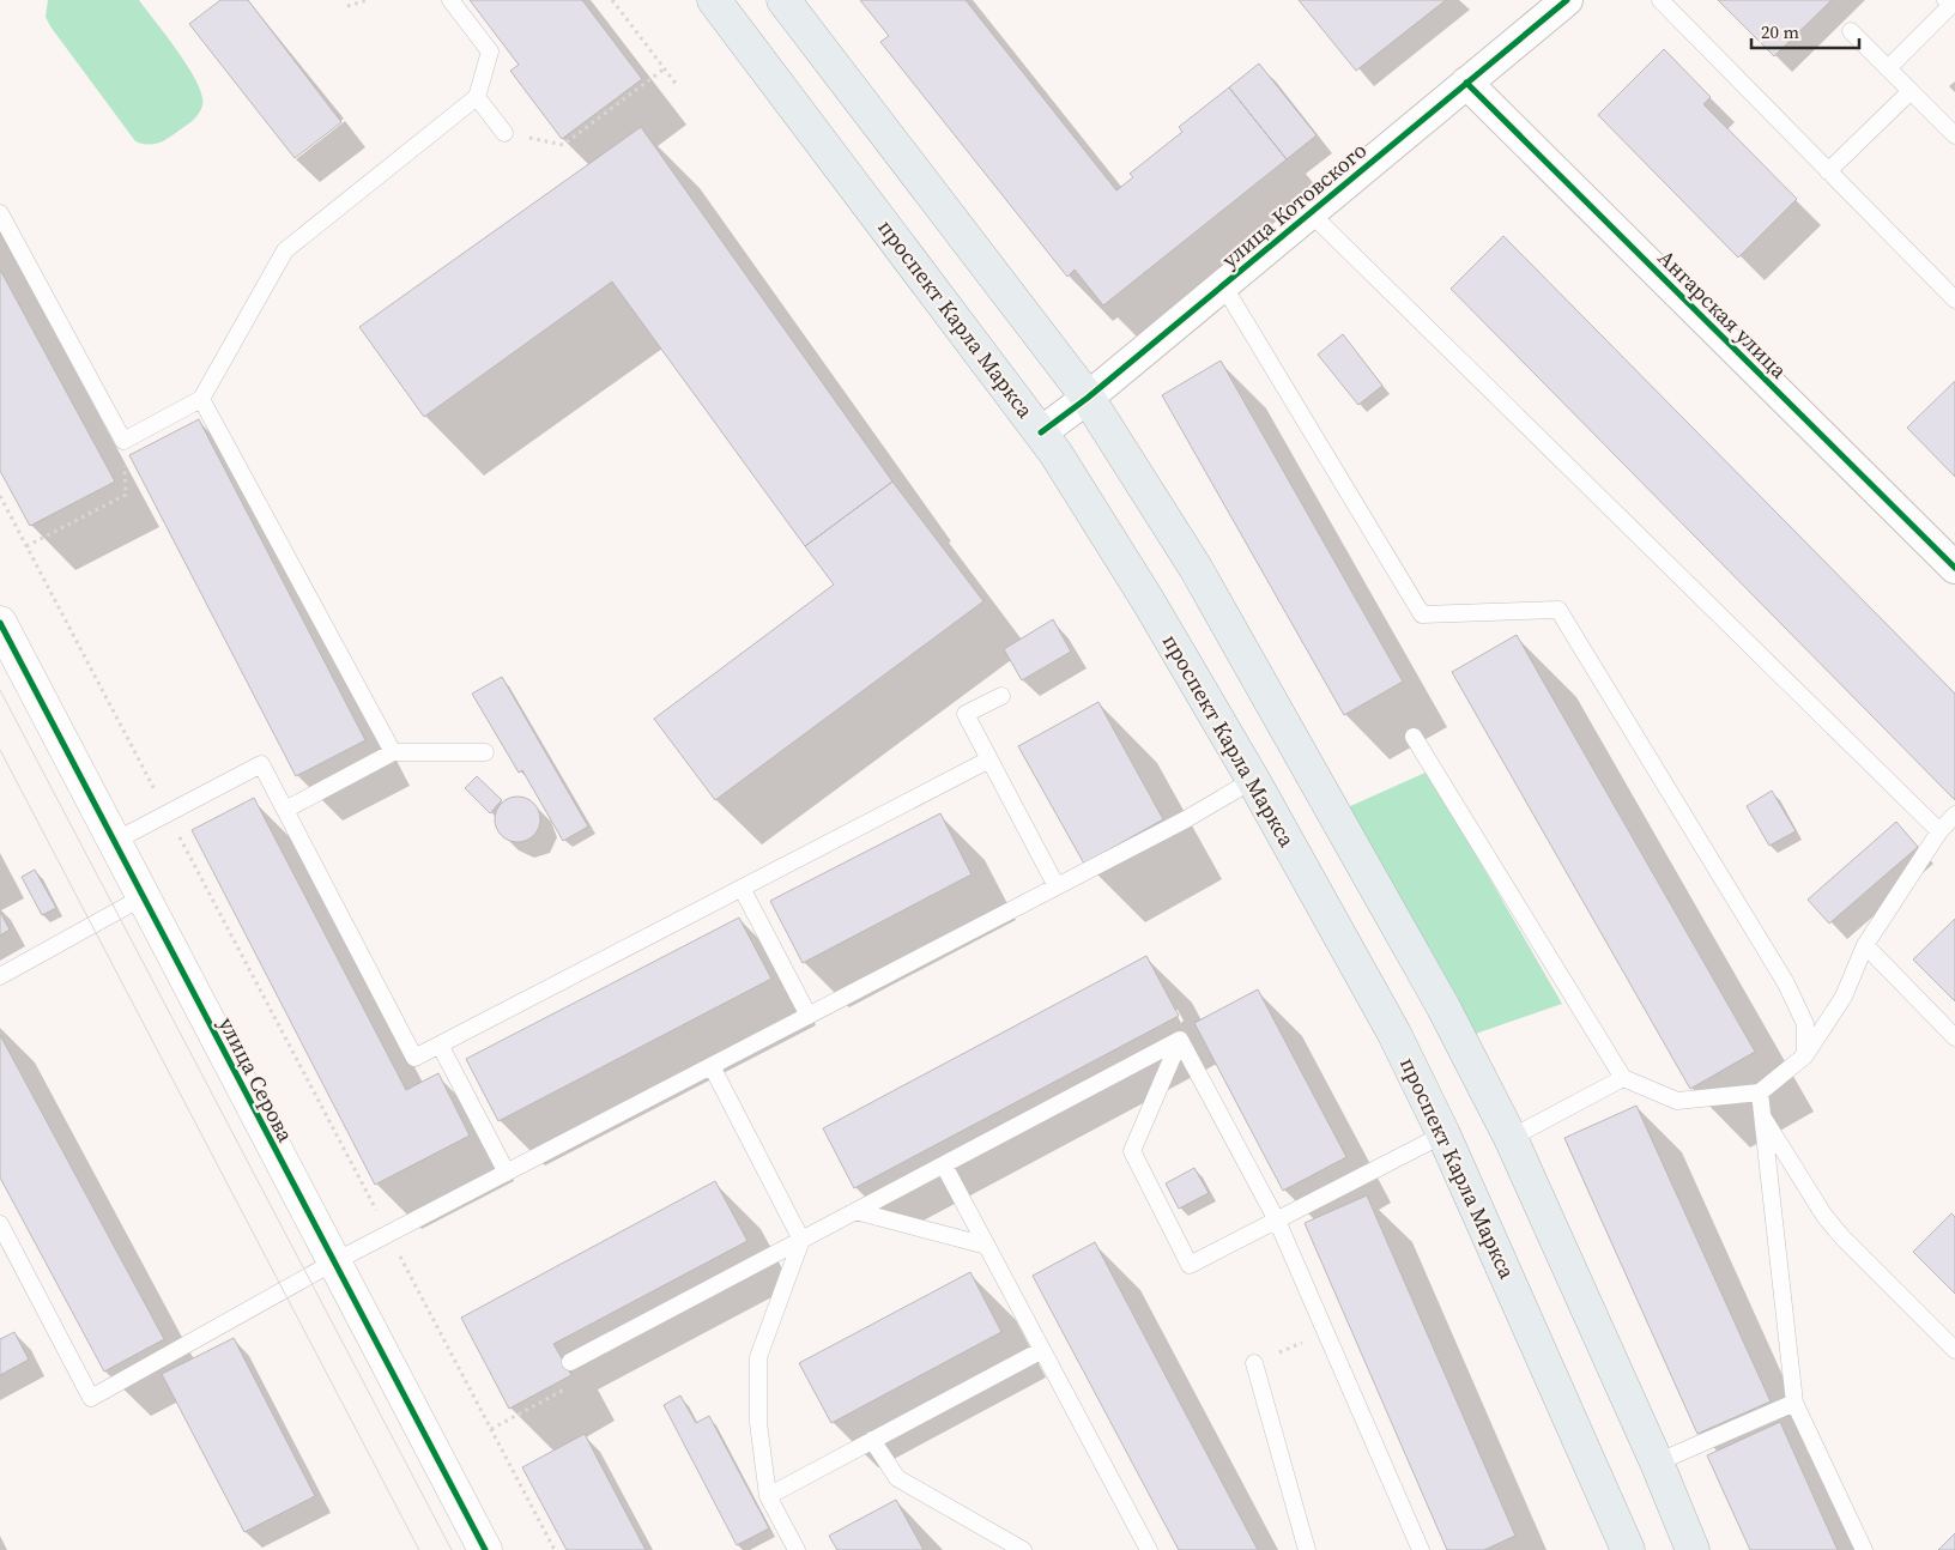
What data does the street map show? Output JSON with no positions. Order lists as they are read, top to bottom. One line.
{"streets":{"main road":["проспект Карла Маркса"],"street":["улица Котовского","Ангарская улица","улица Серова"]},"crossings":[["улица Котовского","Ангарская улица"],["улица Котовского","проспект Карла Маркса"]],"scale_bar":"20 m"}
